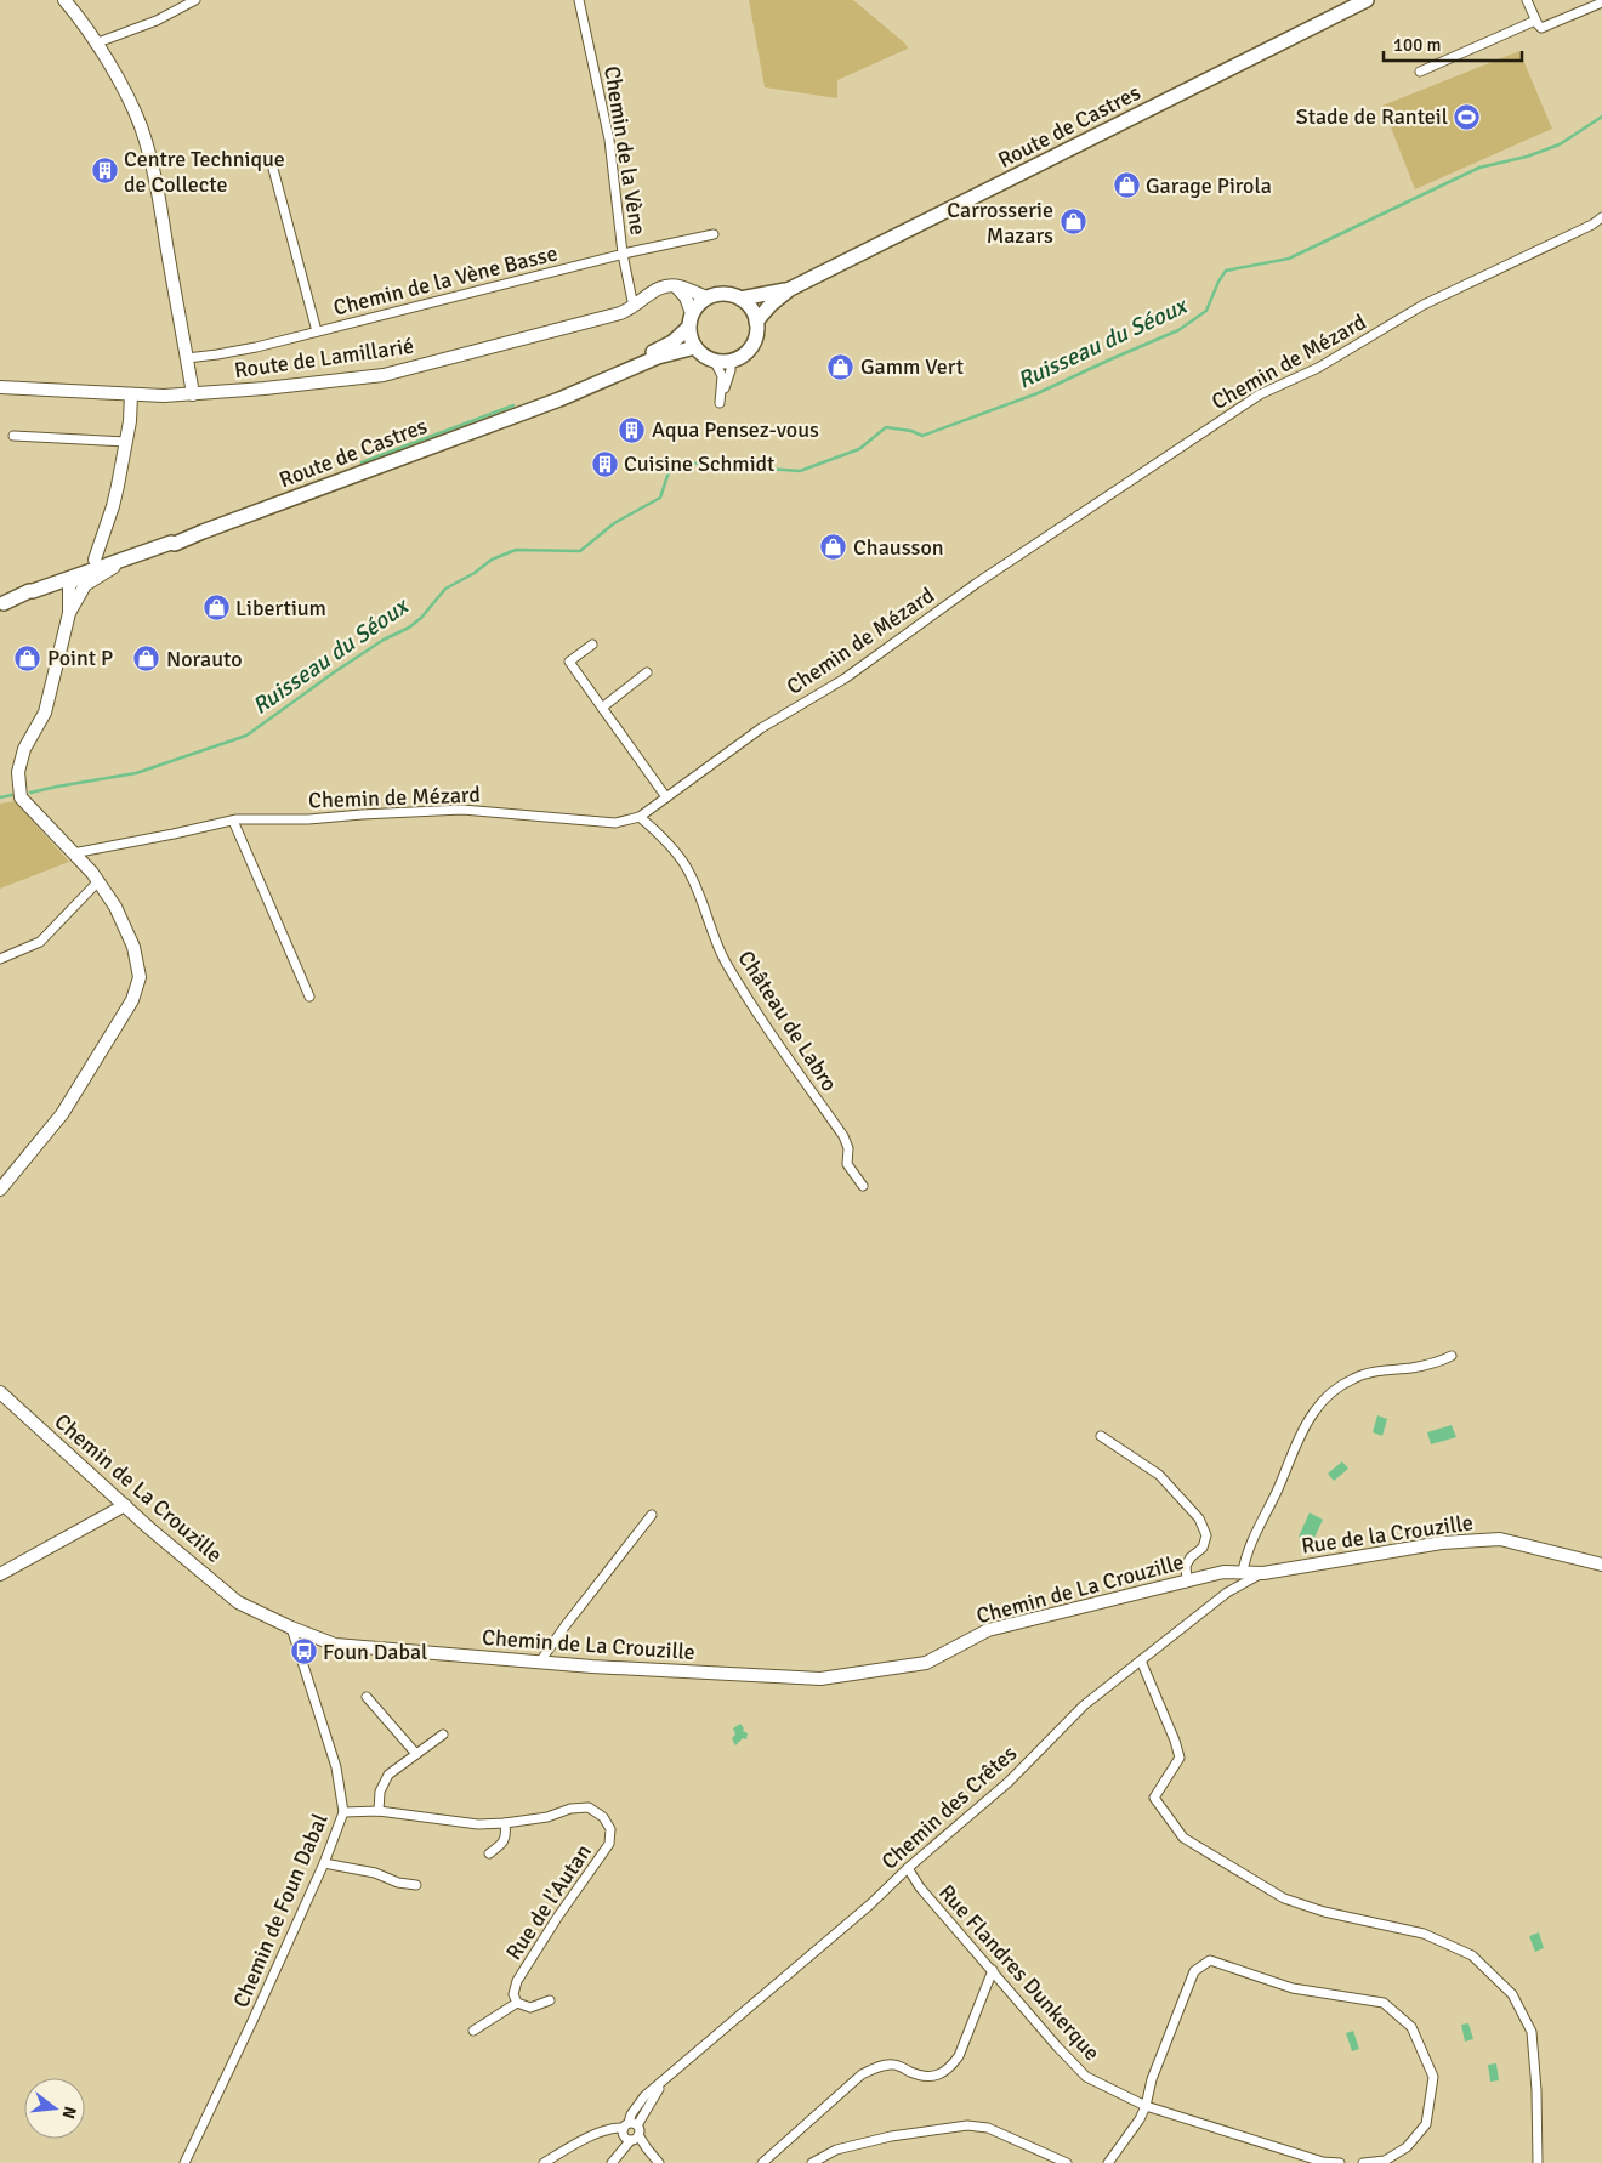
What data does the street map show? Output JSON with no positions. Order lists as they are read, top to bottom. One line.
{"streets":{"main road":["Route de Castres"],"street":["Chemin de la Vène","Chemin de la Vène Basse","Route de Lamillarié","Chemin de Mézard","Château de Labro","Chemin de La Crouzille","Rue de la Crouzille","Chemin des Crêtes","Rue de l'Autan","Chemin de Foun Dabal","Rue Flandres Dunkerque"]},"crossings":[["Chemin de la Vène","Chemin de la Vène Basse"],["Chemin de la Vène","Route de Lamillarié"],["Chemin de Mézard","Château de Labro"],["Chemin de La Crouzille","Rue de la Crouzille"],["Chemin de La Crouzille","Chemin de Foun Dabal"],["Rue de la Crouzille","Chemin des Crêtes"],["Chemin des Crêtes","Rue Flandres Dunkerque"],["Rue de l'Autan","Chemin de Foun Dabal"]],"water":["Ruisseau du Séoux"],"places":{"sports":["Stade de Ranteil"],"building":["Centre Technique de Collecte","Aqua Pensez-vous","Cuisine Schmidt"],"shop":["Garage Pirola","Carrosserie Mazars","Gamm Vert","Chausson","Libertium","Point P","Norauto"],"bus stop":["Foun Dabal"]},"scale_bar":"100 m","north":"right"}
